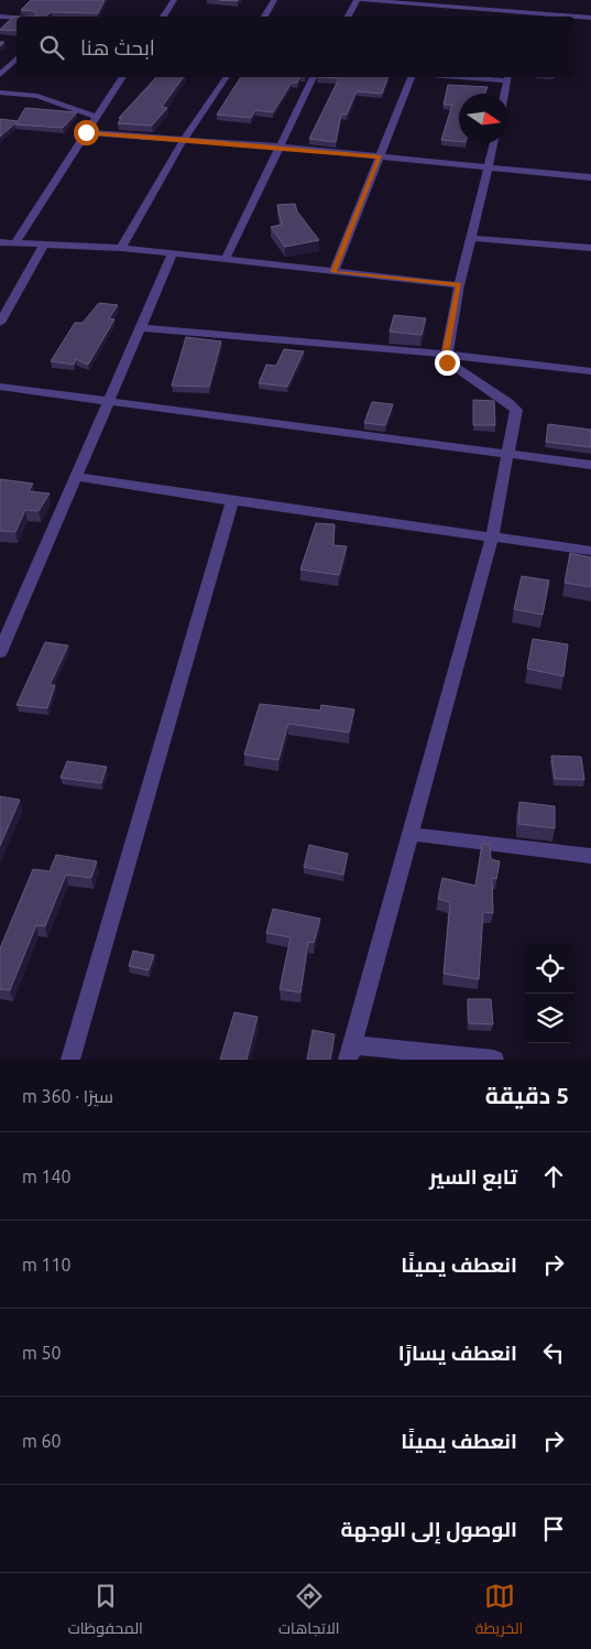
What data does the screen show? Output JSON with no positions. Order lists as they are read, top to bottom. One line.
{"north":"right","page":{"search":"ابحث هنا","heading":["5 دقيقة","سيرًا · 360 m"],"list":[["تابع السير","140 m"],["انعطف يمينًا","110 m"],["انعطف يسارًا","50 m"],["انعطف يمينًا","60 m"],"الوصول إلى الوجهة"],"nav":["الخريطة","الاتجاهات","المحفوظات"]}}
